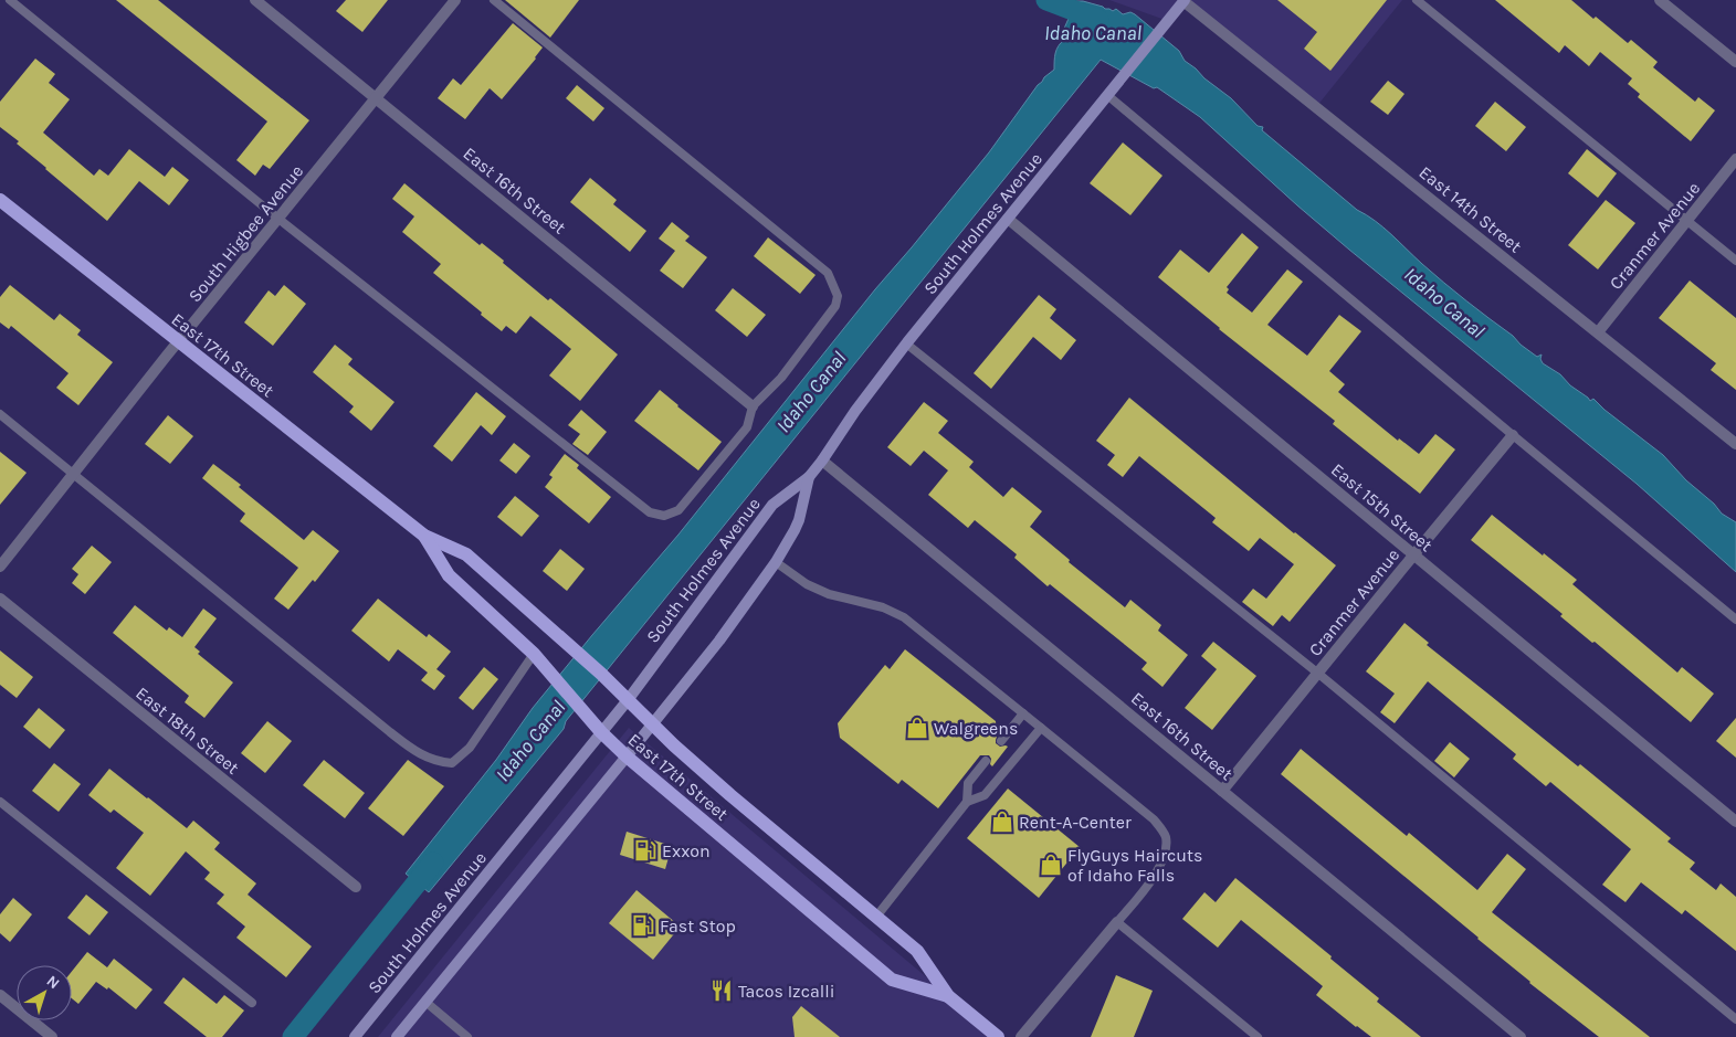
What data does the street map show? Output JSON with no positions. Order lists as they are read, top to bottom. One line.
{"streets":{"main road":["South Holmes Avenue","East 17th Street"],"street":["East 16th Street","East 14th Street","South Higbee Avenue","Cranmer Avenue","East 15th Street","East 18th Street"]},"crossings":[["East 16th Street","South Holmes Avenue"],["East 16th Street","South Higbee Avenue"],["East 16th Street","Cranmer Avenue"],["East 14th Street","South Holmes Avenue"],["East 14th Street","Cranmer Avenue"],["South Holmes Avenue","East 17th Street"],["South Holmes Avenue","East 15th Street"],["South Higbee Avenue","East 17th Street"],["Cranmer Avenue","East 15th Street"]],"water":["Idaho Canal"],"places":{"shop":["Walgreens","Rent-A-Center","FlyGuys Haircuts of Idaho Falls"],"fuel station":["Exxon","Fast Stop"],"restaurant":["Tacos Izcalli"]},"north":"top right"}
